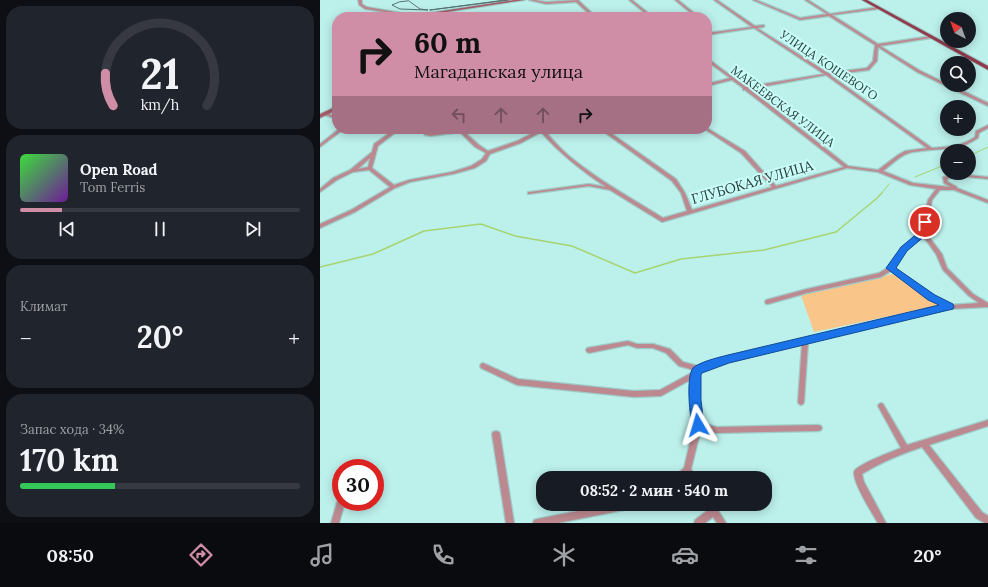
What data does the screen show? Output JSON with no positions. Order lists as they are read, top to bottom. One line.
{"streets":{"street":["УЛИЦА КОШЕВОГО","МАКЕЕВСКАЯ УЛИЦА","ГЛУБОКАЯ УЛИЦА"]},"crossings":[["МАКЕЕВСКАЯ УЛИЦА","ГЛУБОКАЯ УЛИЦА"]],"north":"top left","page":{"map_buttons":["+","−"],"turn":["60 m","Магаданская улица"],"song":["Open Road","Tom Ferris"],"tile":["Климат",["Запас хода · 34%","170 km"]],"heat":["−","20°","+"],"limit":"30","trip":"08:52 · 2 мин · 540 m","tabs":["08:50","20°"],"gauge":["21","km/h"]}}
